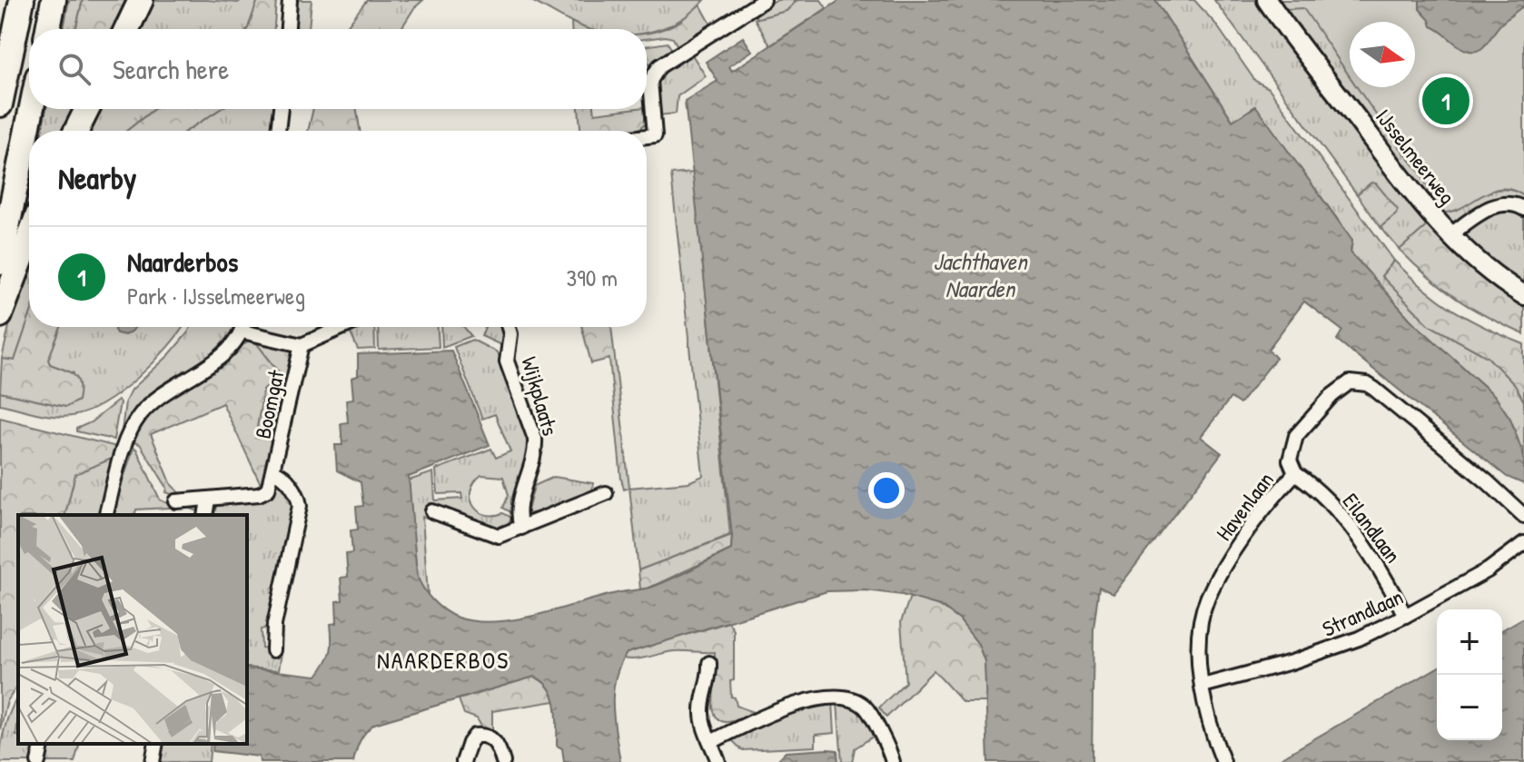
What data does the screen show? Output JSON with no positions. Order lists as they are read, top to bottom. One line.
{"streets":{"main road":["IJsselmeerweg"],"street":["Wijkplaats","Boomgat","Havenlaan","Eilandlaan","Strandlaan"]},"crossings":[["Havenlaan","Eilandlaan"],["Havenlaan","Strandlaan"],["Eilandlaan","Strandlaan"]],"districts":["NAARDERBOS"],"water":["Jachthaven Naarden"],"north":"right","page":{"search":"Search here","pins":"1","heading":"Nearby","list":[{"mark":"1","name":"Naarderbos","note":"Park · IJsselmeerweg","value":"390 m"}],"map_buttons":["+","−"]}}
